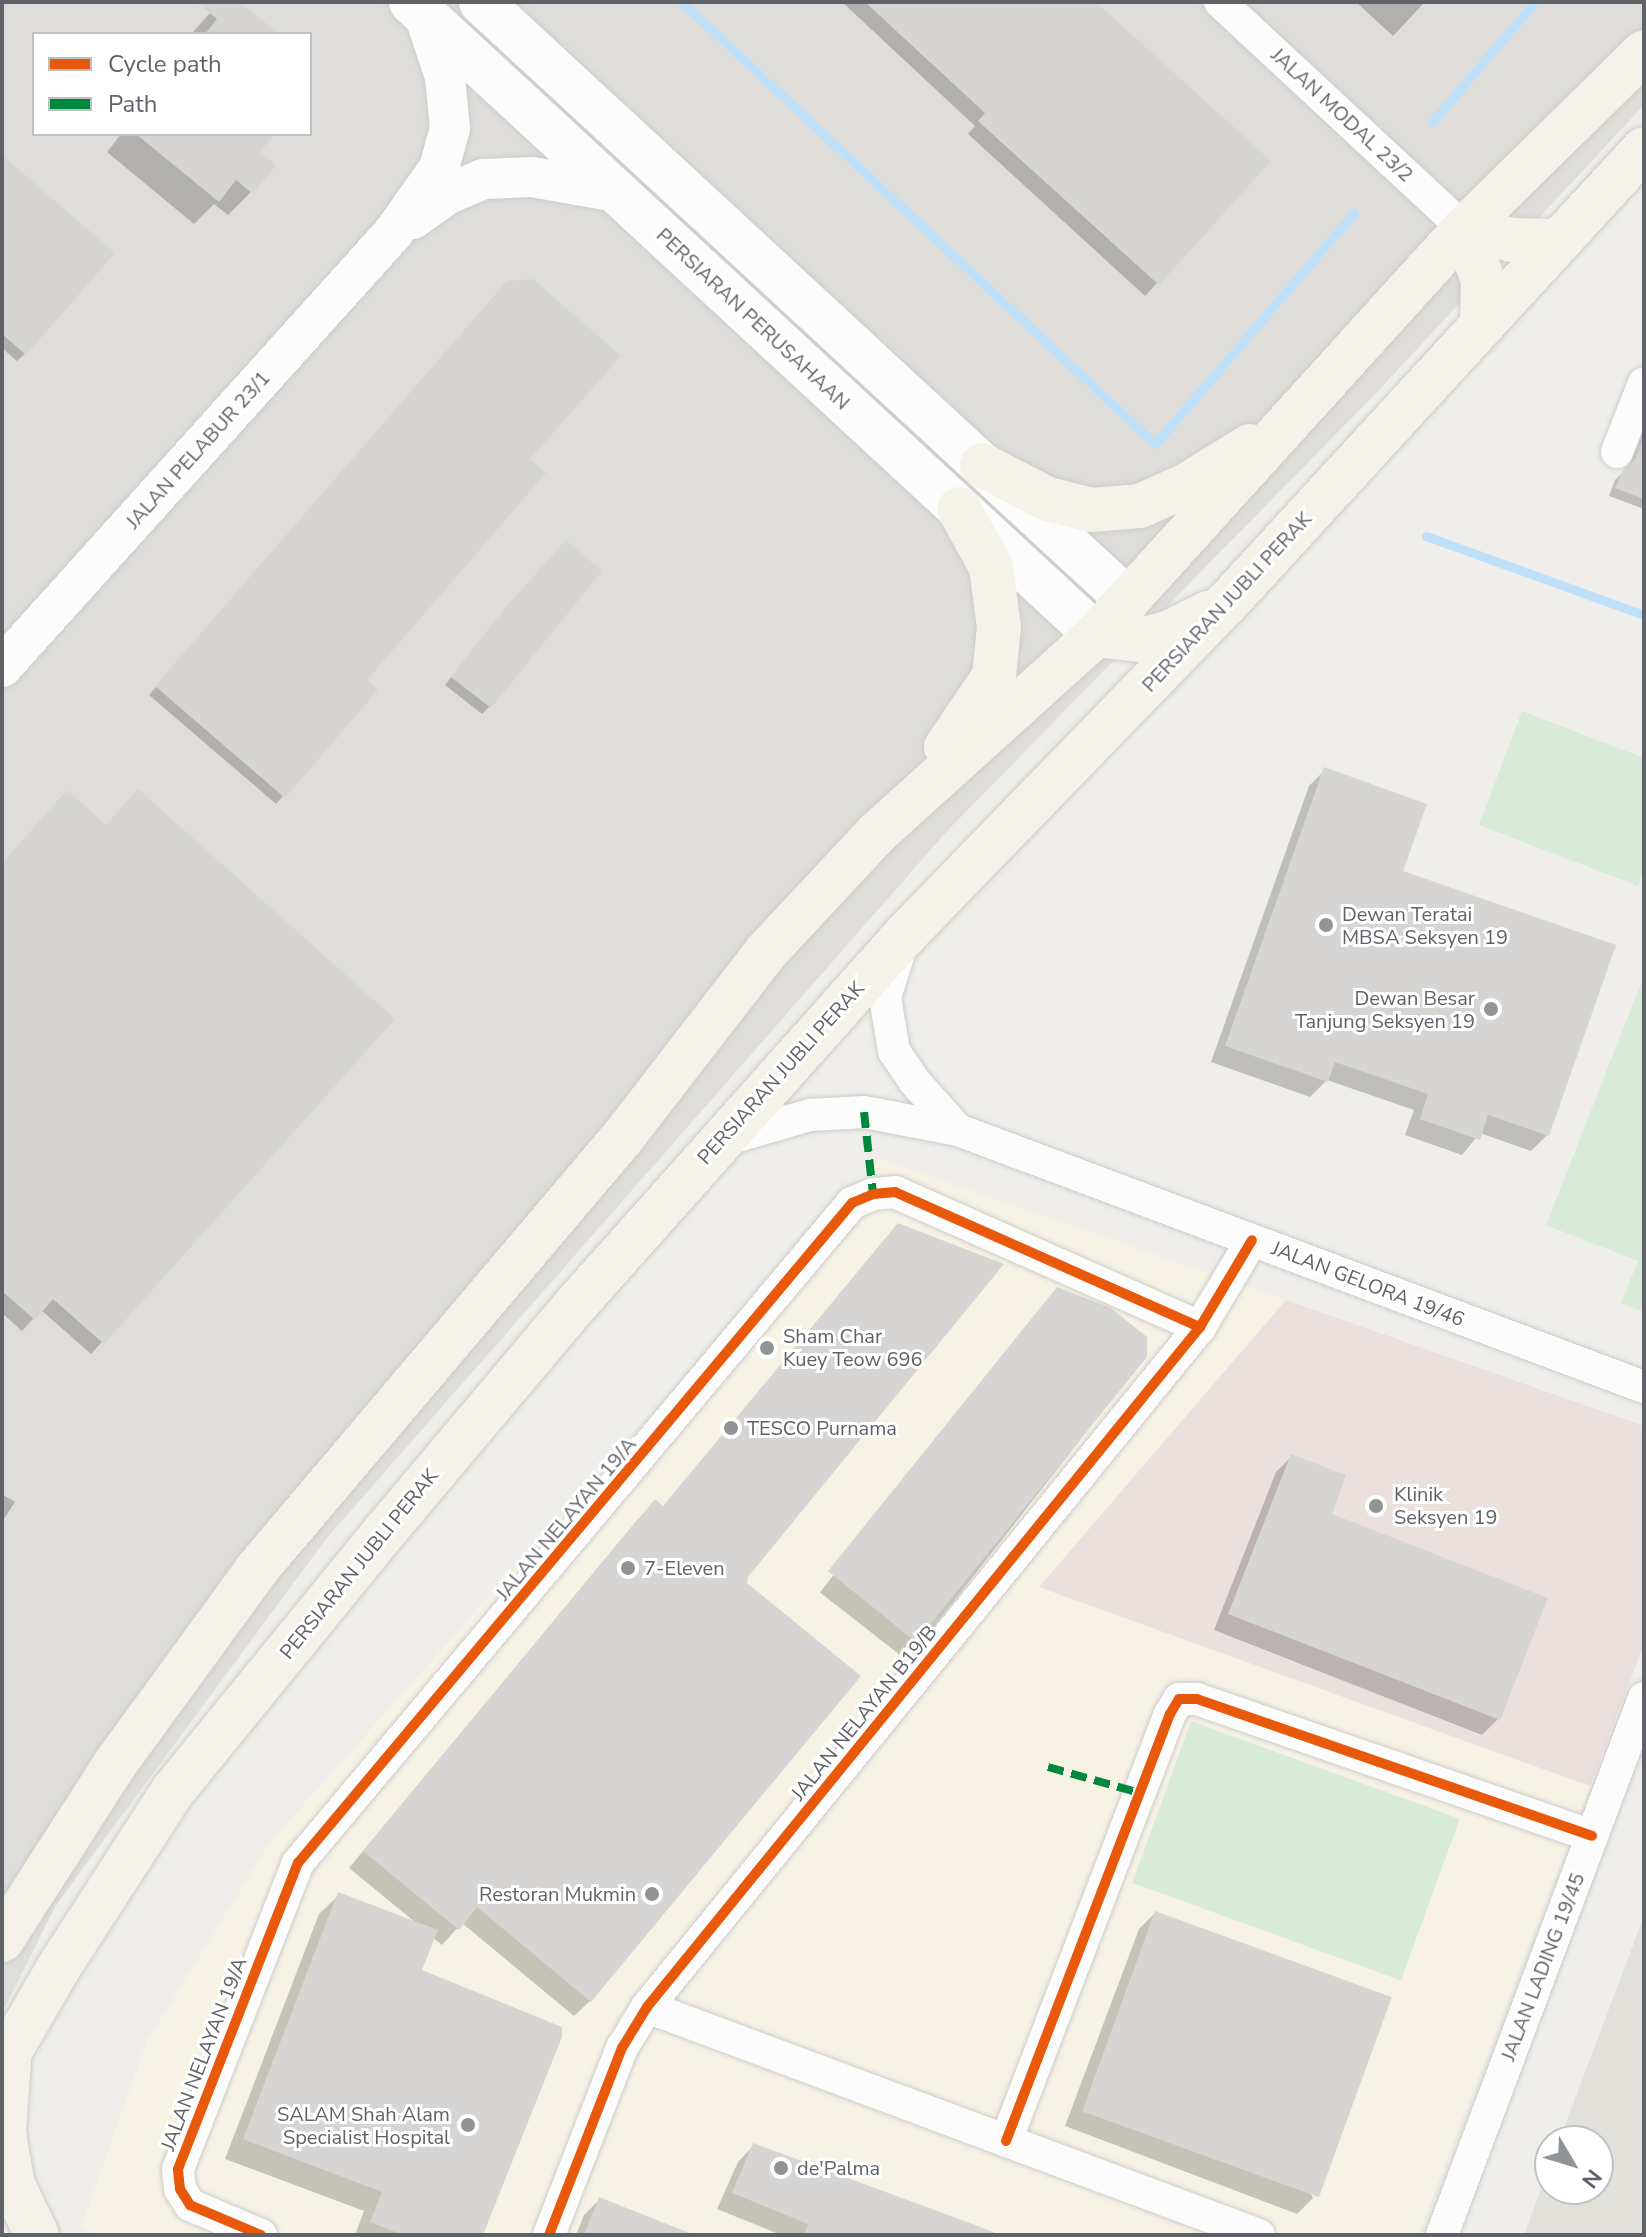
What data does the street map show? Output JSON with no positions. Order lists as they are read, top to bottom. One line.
{"streets":{"main road":["PERSIARAN PERUSAHAAN","PERSIARAN JUBLI PERAK"],"street":["JALAN MODAL 23/2","JALAN PELABUR 23/1","JALAN GELORA 19/46","JALAN NELAYAN 19/A","JALAN NELAYAN B19/B","JALAN LADING 19/45"]},"crossings":[["PERSIARAN PERUSAHAAN","JALAN PELABUR 23/1"],["PERSIARAN JUBLI PERAK","JALAN GELORA 19/46"],["JALAN GELORA 19/46","JALAN NELAYAN B19/B"],["JALAN NELAYAN 19/A","JALAN NELAYAN B19/B"]],"places":["Dewan Teratai MBSA Seksyen 19","Dewan Besar Tanjung Seksyen 19","Sham Char Kuey Teow 696","TESCO Purnama","Klinik Seksyen 19","7-Eleven","Restoran Mukmin","SALAM Shah Alam Specialist Hospital","de'Palma"],"legend":["Cycle path","Path"],"north":"bottom right"}
